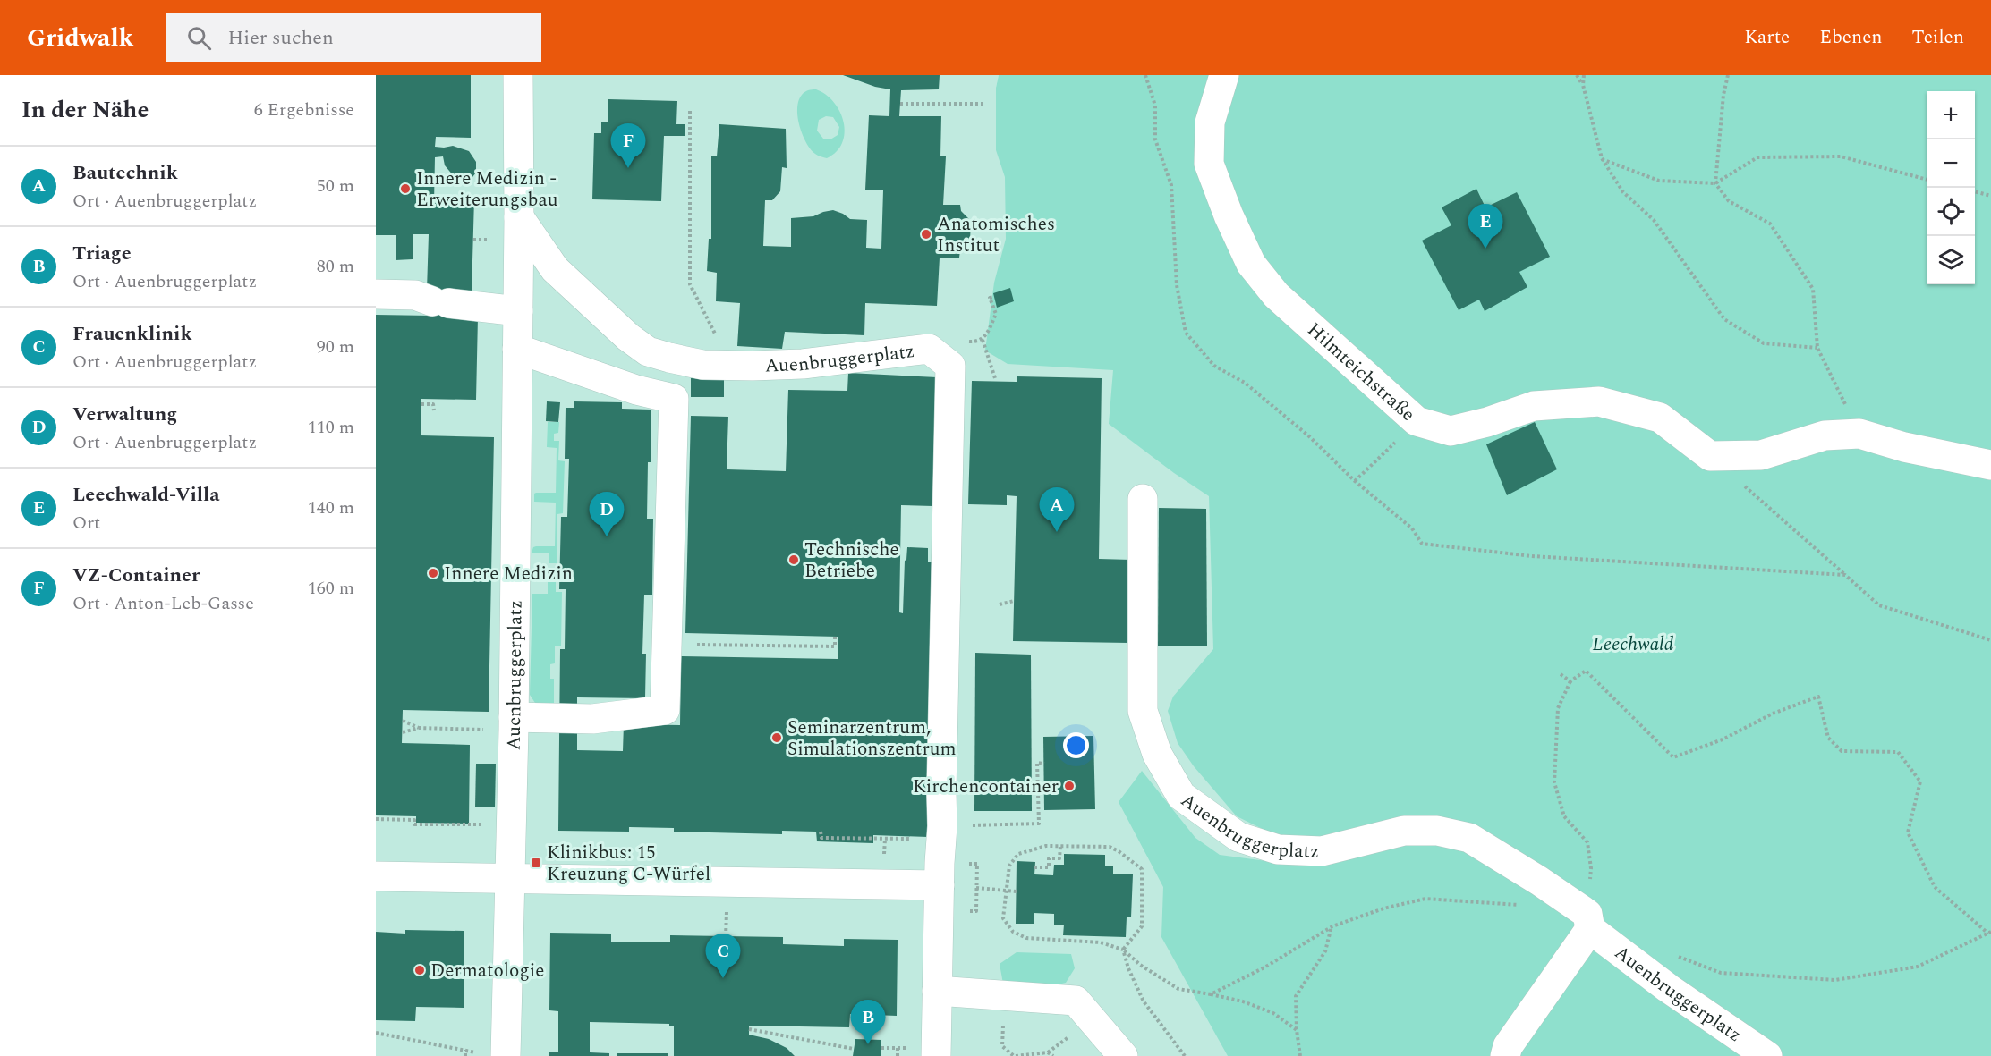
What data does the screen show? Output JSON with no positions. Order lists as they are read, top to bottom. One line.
{"streets":{"street":["Auenbruggerplatz","Hilmteichstraße"]},"parks":["Leechwald"],"places":{"other":["Innere Medizin - Erweiterungsbau","Anatomisches Institut","Technische Betriebe","Innere Medizin","Seminarzentrum, Simulationszentrum","Kirchencontainer","Dermatologie"],"transit":["Klinikbus: 15 Kreuzung C-Würfel"]},"page":{"header":"Gridwalk","search":"Hier suchen","nav":["Karte","Ebenen","Teilen"],"heading":["In der Nähe","6 Ergebnisse"],"map_buttons":["+","−"],"pins":["F","E","A","D","C","B"],"list":[{"mark":"A","name":"Bautechnik","note":"Ort · Auenbruggerplatz","value":"50 m"},{"mark":"B","name":"Triage","note":"Ort · Auenbruggerplatz","value":"80 m"},{"mark":"C","name":"Frauenklinik","note":"Ort · Auenbruggerplatz","value":"90 m"},{"mark":"D","name":"Verwaltung","note":"Ort · Auenbruggerplatz","value":"110 m"},{"mark":"E","name":"Leechwald-Villa","note":"Ort","value":"140 m"},{"mark":"F","name":"VZ-Container","note":"Ort · Anton-Leb-Gasse","value":"160 m"}]}}
